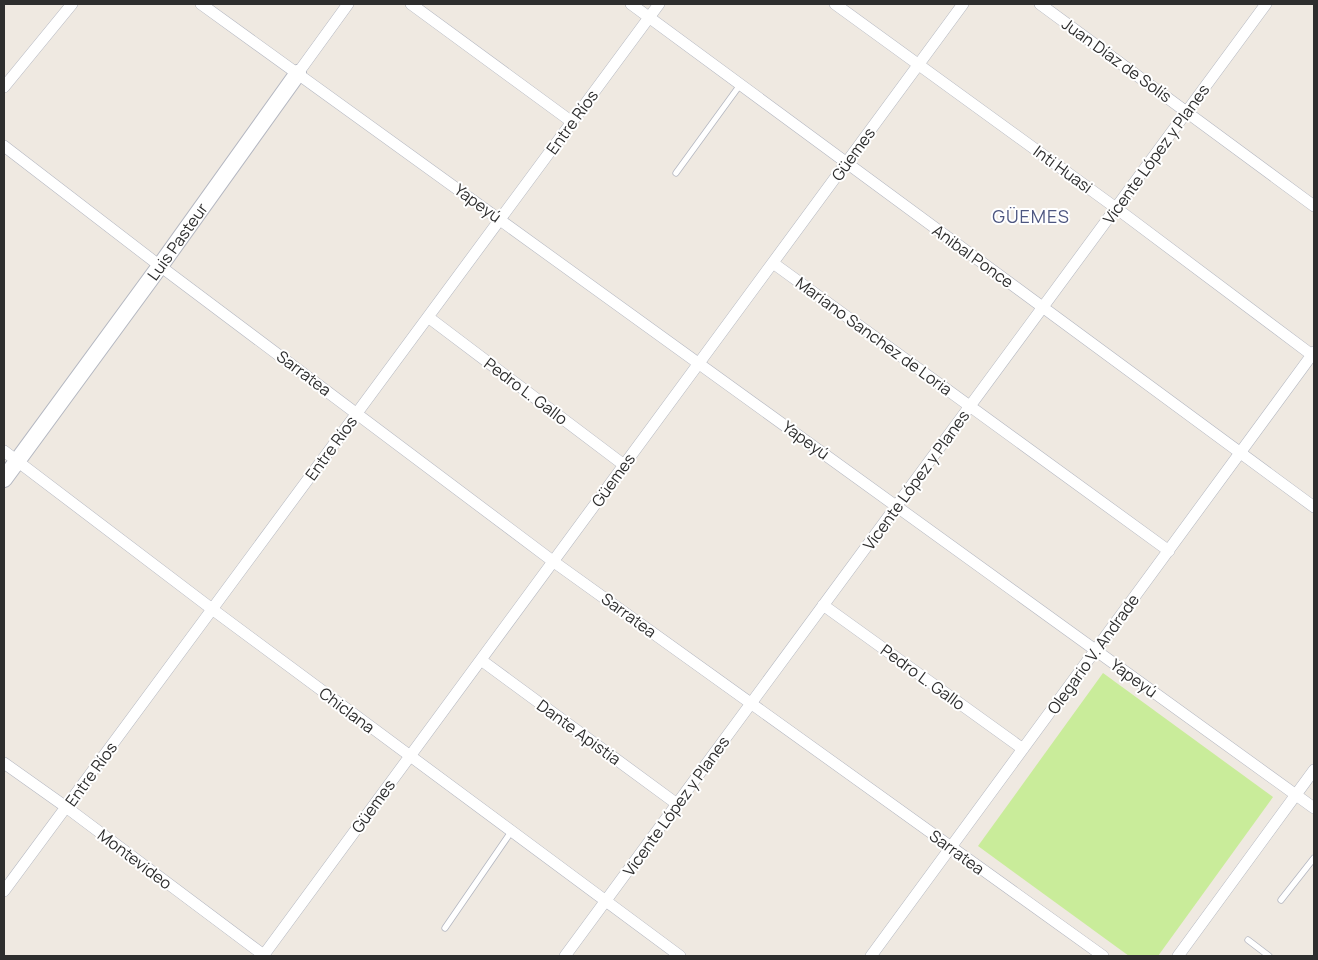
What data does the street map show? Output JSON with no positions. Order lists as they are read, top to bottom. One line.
{"streets":{"main road":["Luis Pasteur"],"street":["Juan Díaz de Solís","Entre Ríos","Güemes","Vicente López y Planes","Inti Huasi","Yapeyú","Anibal Ponce","Mariano Sanchez de Loria","Sarratea","Pedro L. Gallo","Olegario V. Andrade","Chiclana","Dante Apistia","Montevideo"]},"crossings":[["Juan Díaz de Solís","Vicente López y Planes"],["Entre Ríos","Yapeyú"],["Entre Ríos","Anibal Ponce"],["Entre Ríos","Sarratea"],["Entre Ríos","Pedro L. Gallo"],["Entre Ríos","Chiclana"],["Entre Ríos","Montevideo"],["Güemes","Inti Huasi"],["Güemes","Yapeyú"],["Güemes","Anibal Ponce"],["Güemes","Mariano Sanchez de Loria"],["Güemes","Sarratea"],["Güemes","Pedro L. Gallo"],["Güemes","Chiclana"],["Güemes","Dante Apistia"],["Güemes","Montevideo"],["Vicente López y Planes","Inti Huasi"],["Vicente López y Planes","Yapeyú"],["Vicente López y Planes","Anibal Ponce"],["Vicente López y Planes","Mariano Sanchez de Loria"],["Vicente López y Planes","Sarratea"],["Vicente López y Planes","Pedro L. Gallo"],["Vicente López y Planes","Chiclana"],["Vicente López y Planes","Dante Apistia"],["Inti Huasi","Olegario V. Andrade"],["Yapeyú","Luis Pasteur"],["Yapeyú","Olegario V. Andrade"],["Luis Pasteur","Sarratea"],["Luis Pasteur","Chiclana"],["Anibal Ponce","Olegario V. Andrade"],["Mariano Sanchez de Loria","Olegario V. Andrade"],["Sarratea","Olegario V. Andrade"],["Pedro L. Gallo","Olegario V. Andrade"]],"districts":["GÜEMES"]}
